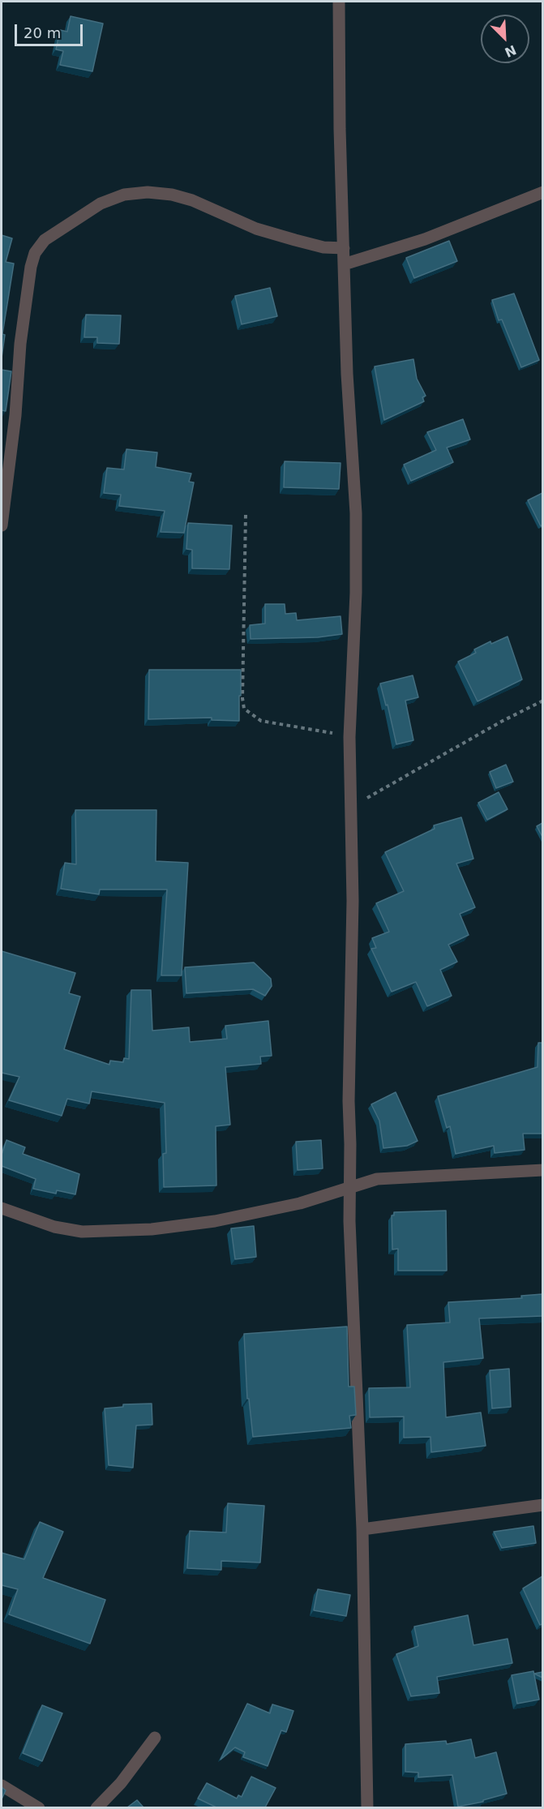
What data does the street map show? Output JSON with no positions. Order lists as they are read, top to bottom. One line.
{"scale_bar":"20 m","north":"bottom right"}
